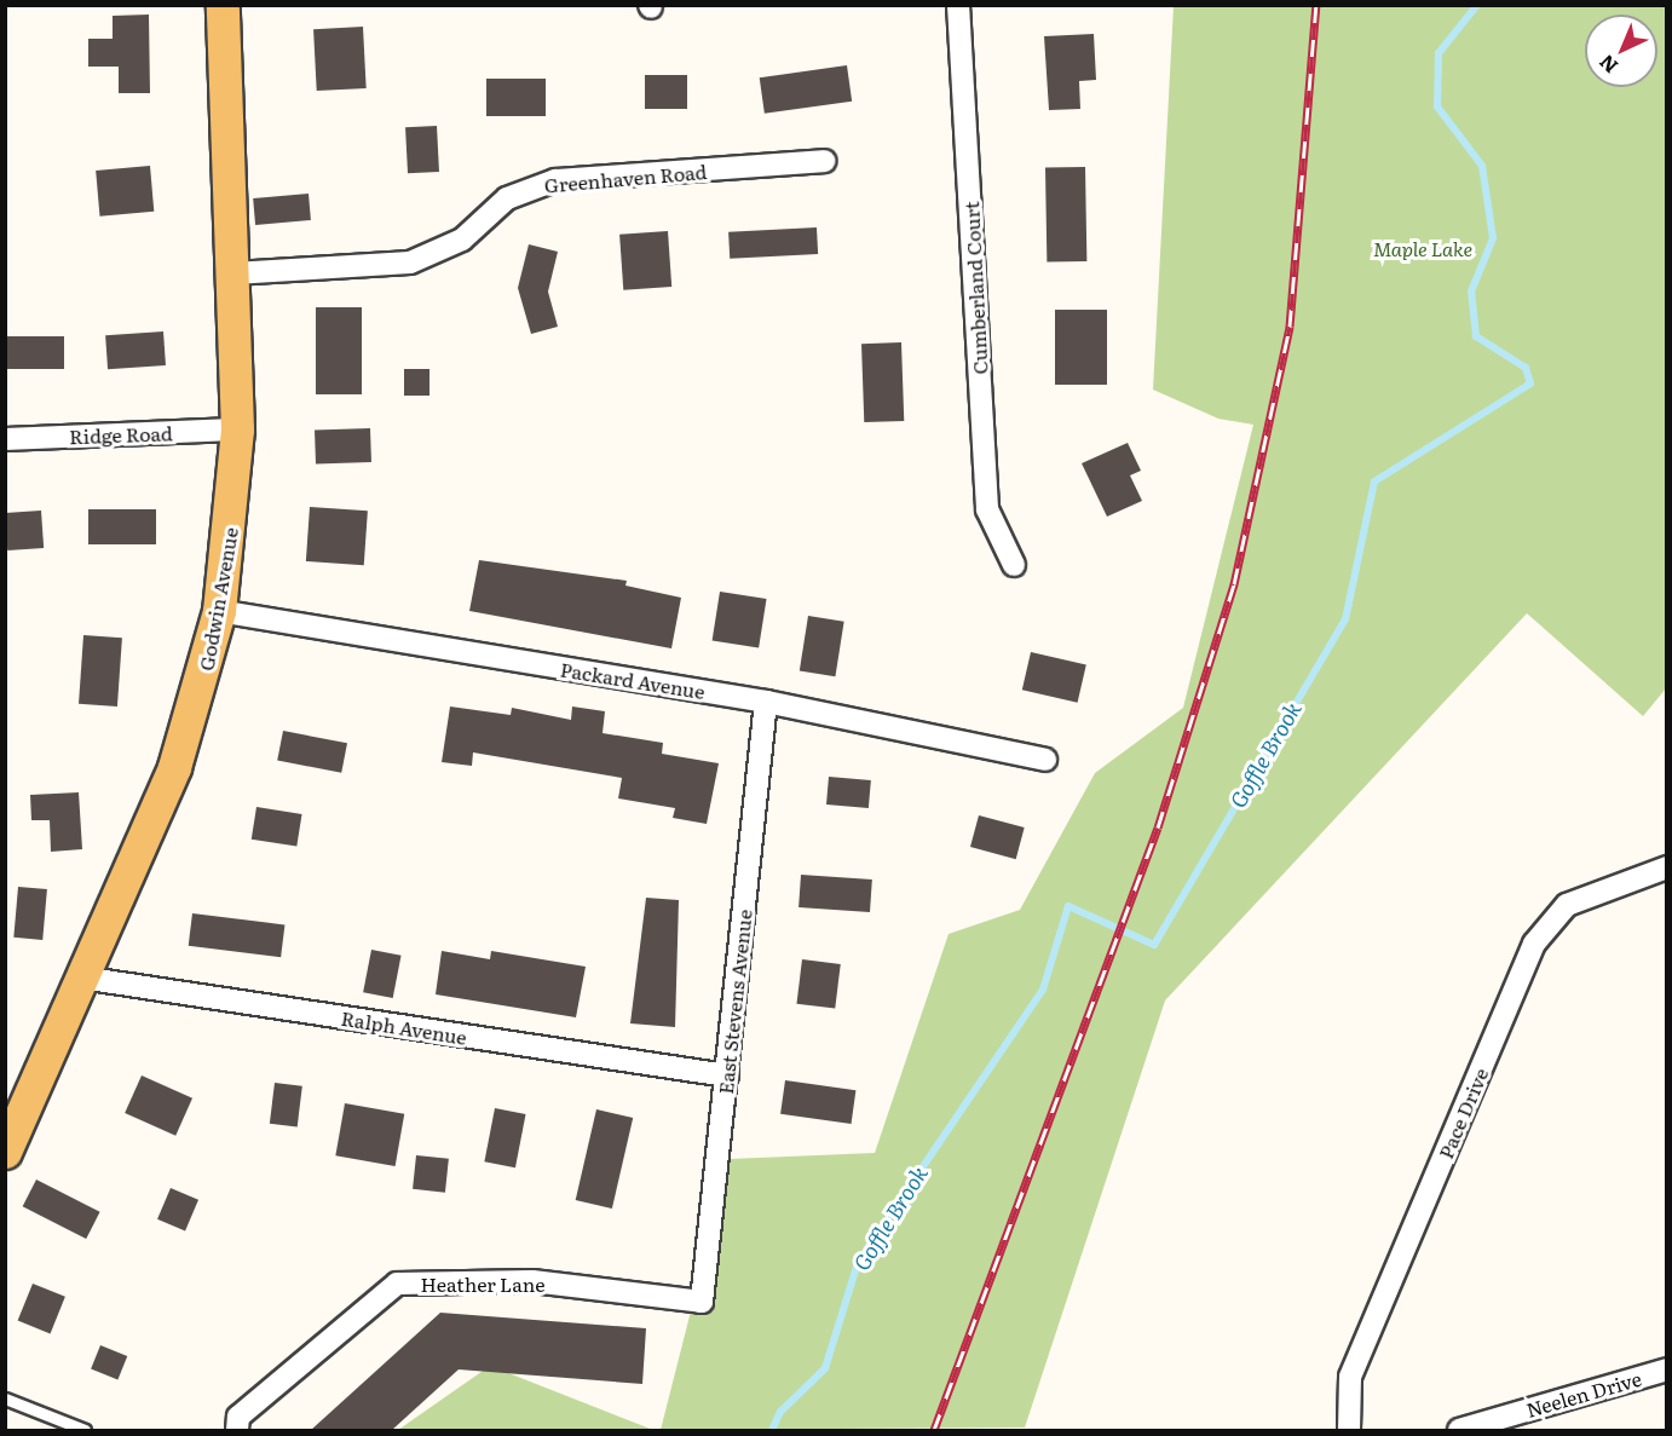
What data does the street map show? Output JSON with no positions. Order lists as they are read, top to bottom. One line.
{"streets":{"main road":["Godwin Avenue"],"street":["Greenhaven Road","Cumberland Court","Ridge Road","Packard Avenue","East Stevens Avenue","Ralph Avenue","Pace Drive","Heather Lane","Neelen Drive"]},"crossings":[["Greenhaven Road","Godwin Avenue"],["Ridge Road","Godwin Avenue"],["Godwin Avenue","Packard Avenue"],["Godwin Avenue","Ralph Avenue"],["Packard Avenue","East Stevens Avenue"],["East Stevens Avenue","Ralph Avenue"],["East Stevens Avenue","Heather Lane"]],"water":["Goffle Brook"],"parks":["Maple Lake"],"north":"bottom left"}
